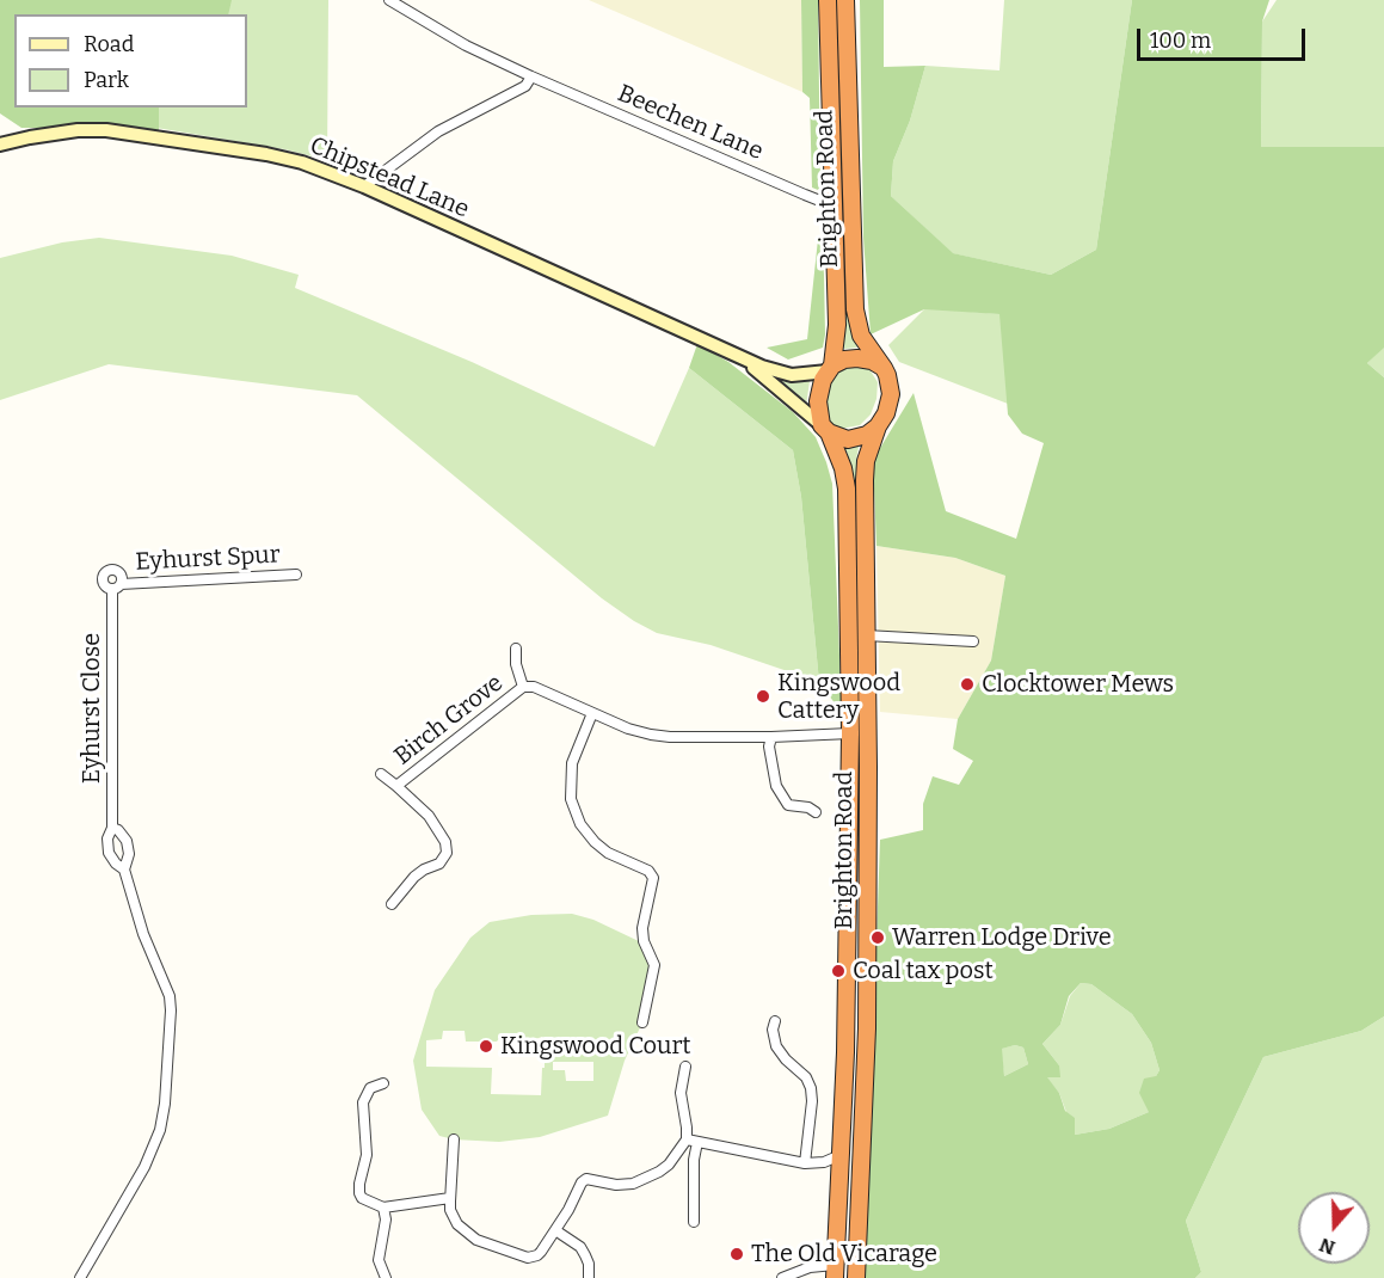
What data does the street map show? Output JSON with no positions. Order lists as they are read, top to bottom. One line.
{"streets":{"highway":["Brighton Road"],"street":["Beechen Lane","Chipstead Lane","Eyhurst Spur","Eyhurst Close","Birch Grove"]},"crossings":[["Beechen Lane","Brighton Road"],["Chipstead Lane","Brighton Road"],["Brighton Road","Birch Grove"],["Eyhurst Spur","Eyhurst Close"]],"places":["Clocktower Mews","Kingswood Cattery","Warren Lodge Drive","Coal tax post","Kingswood Court","The Old Vicarage"],"legend":["Road","Park"],"scale_bar":"100 m","north":"bottom"}
